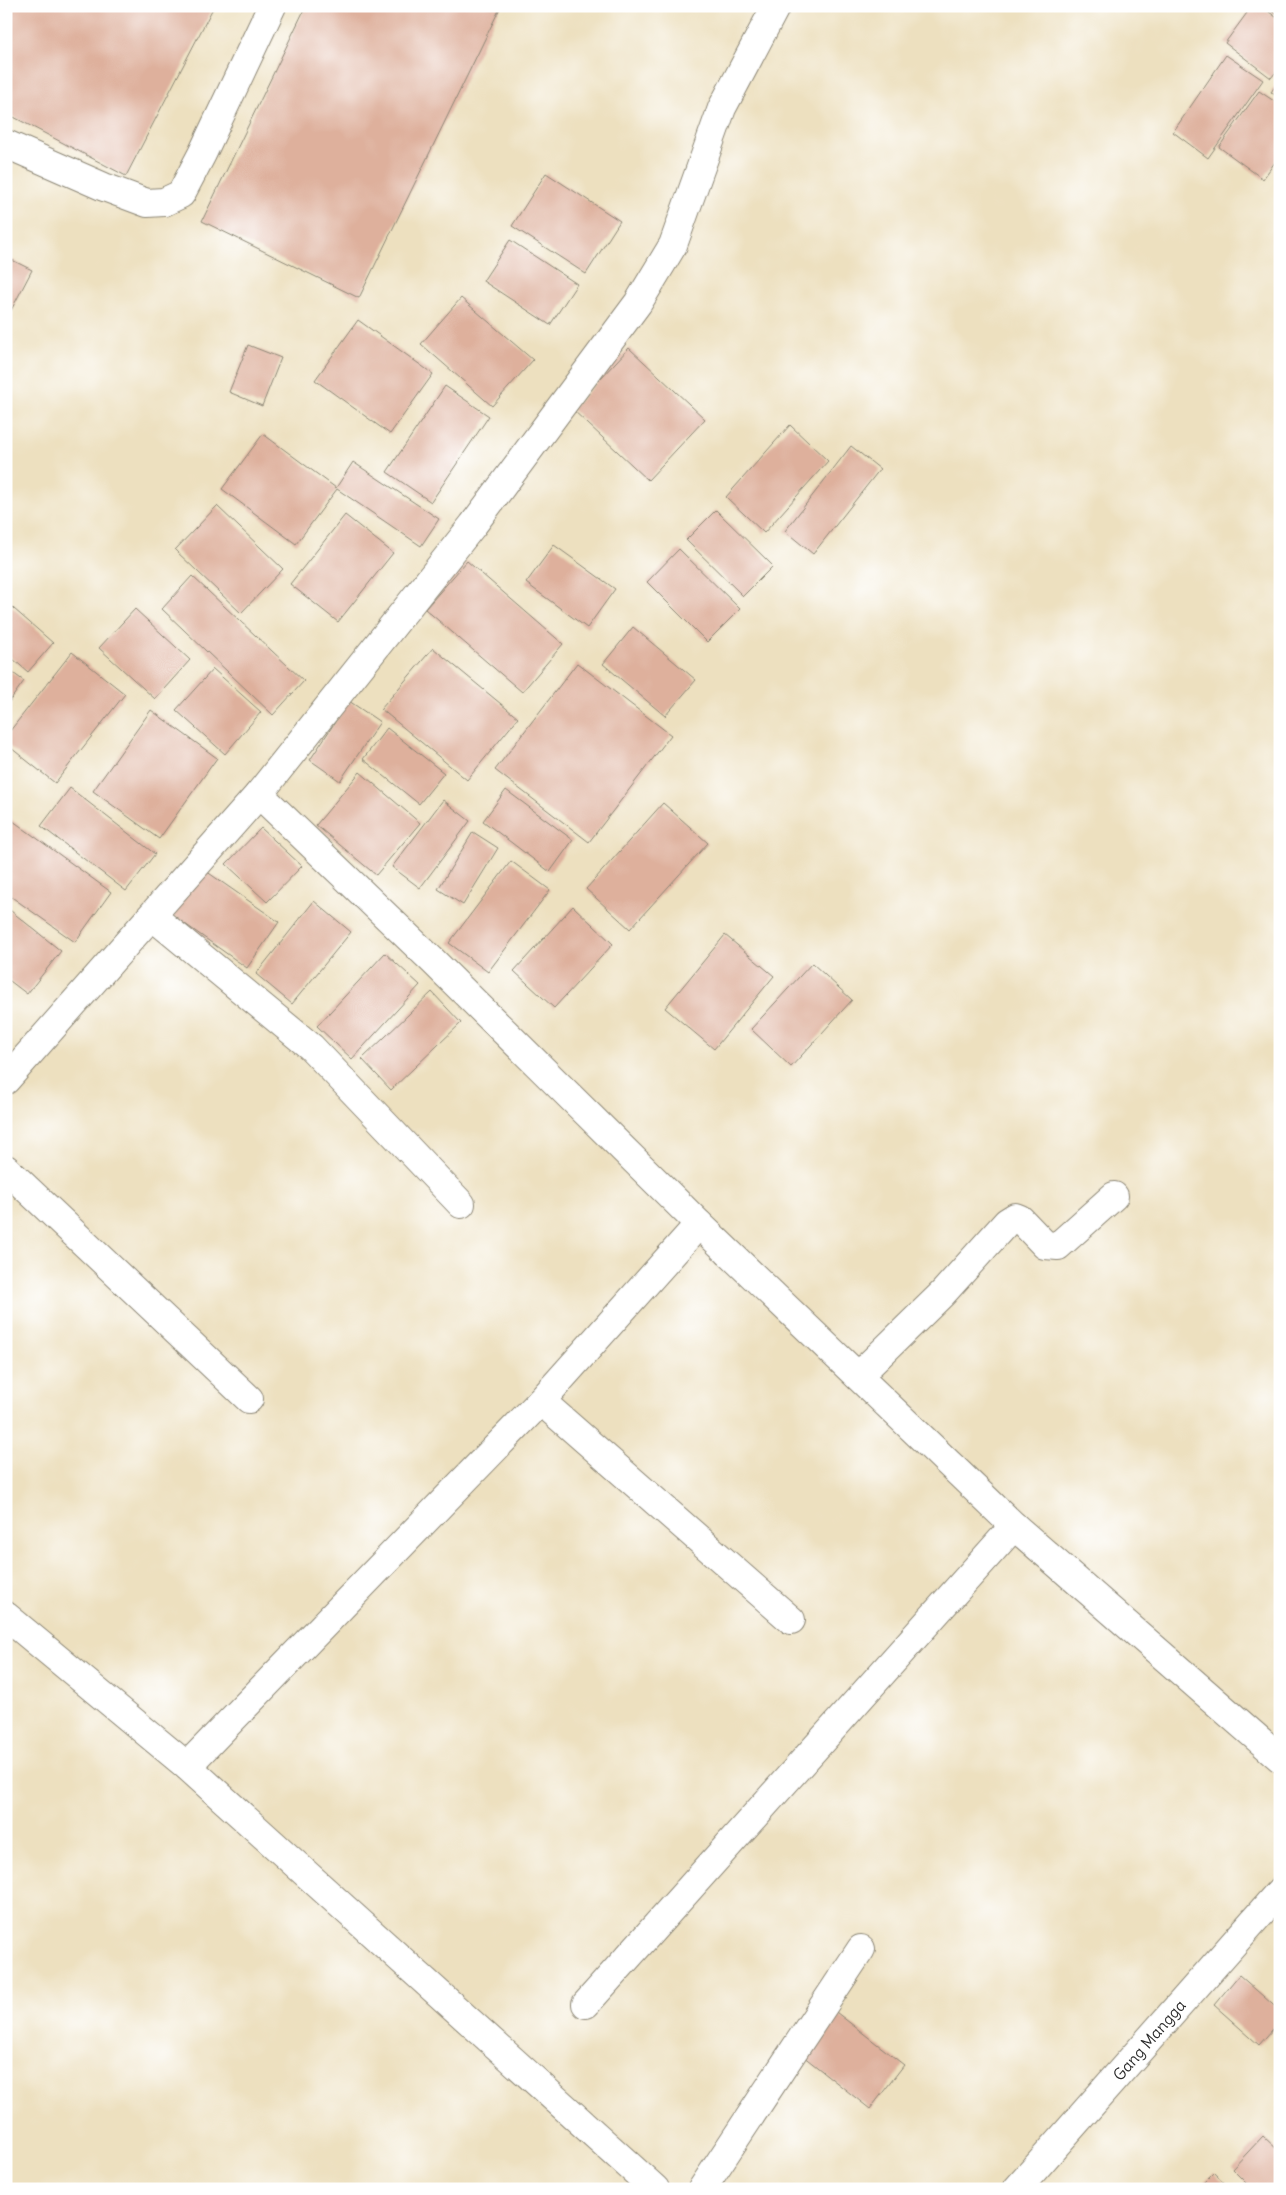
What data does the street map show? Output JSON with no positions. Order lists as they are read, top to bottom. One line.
{"streets":{"street":["Gang Mangga"]}}
